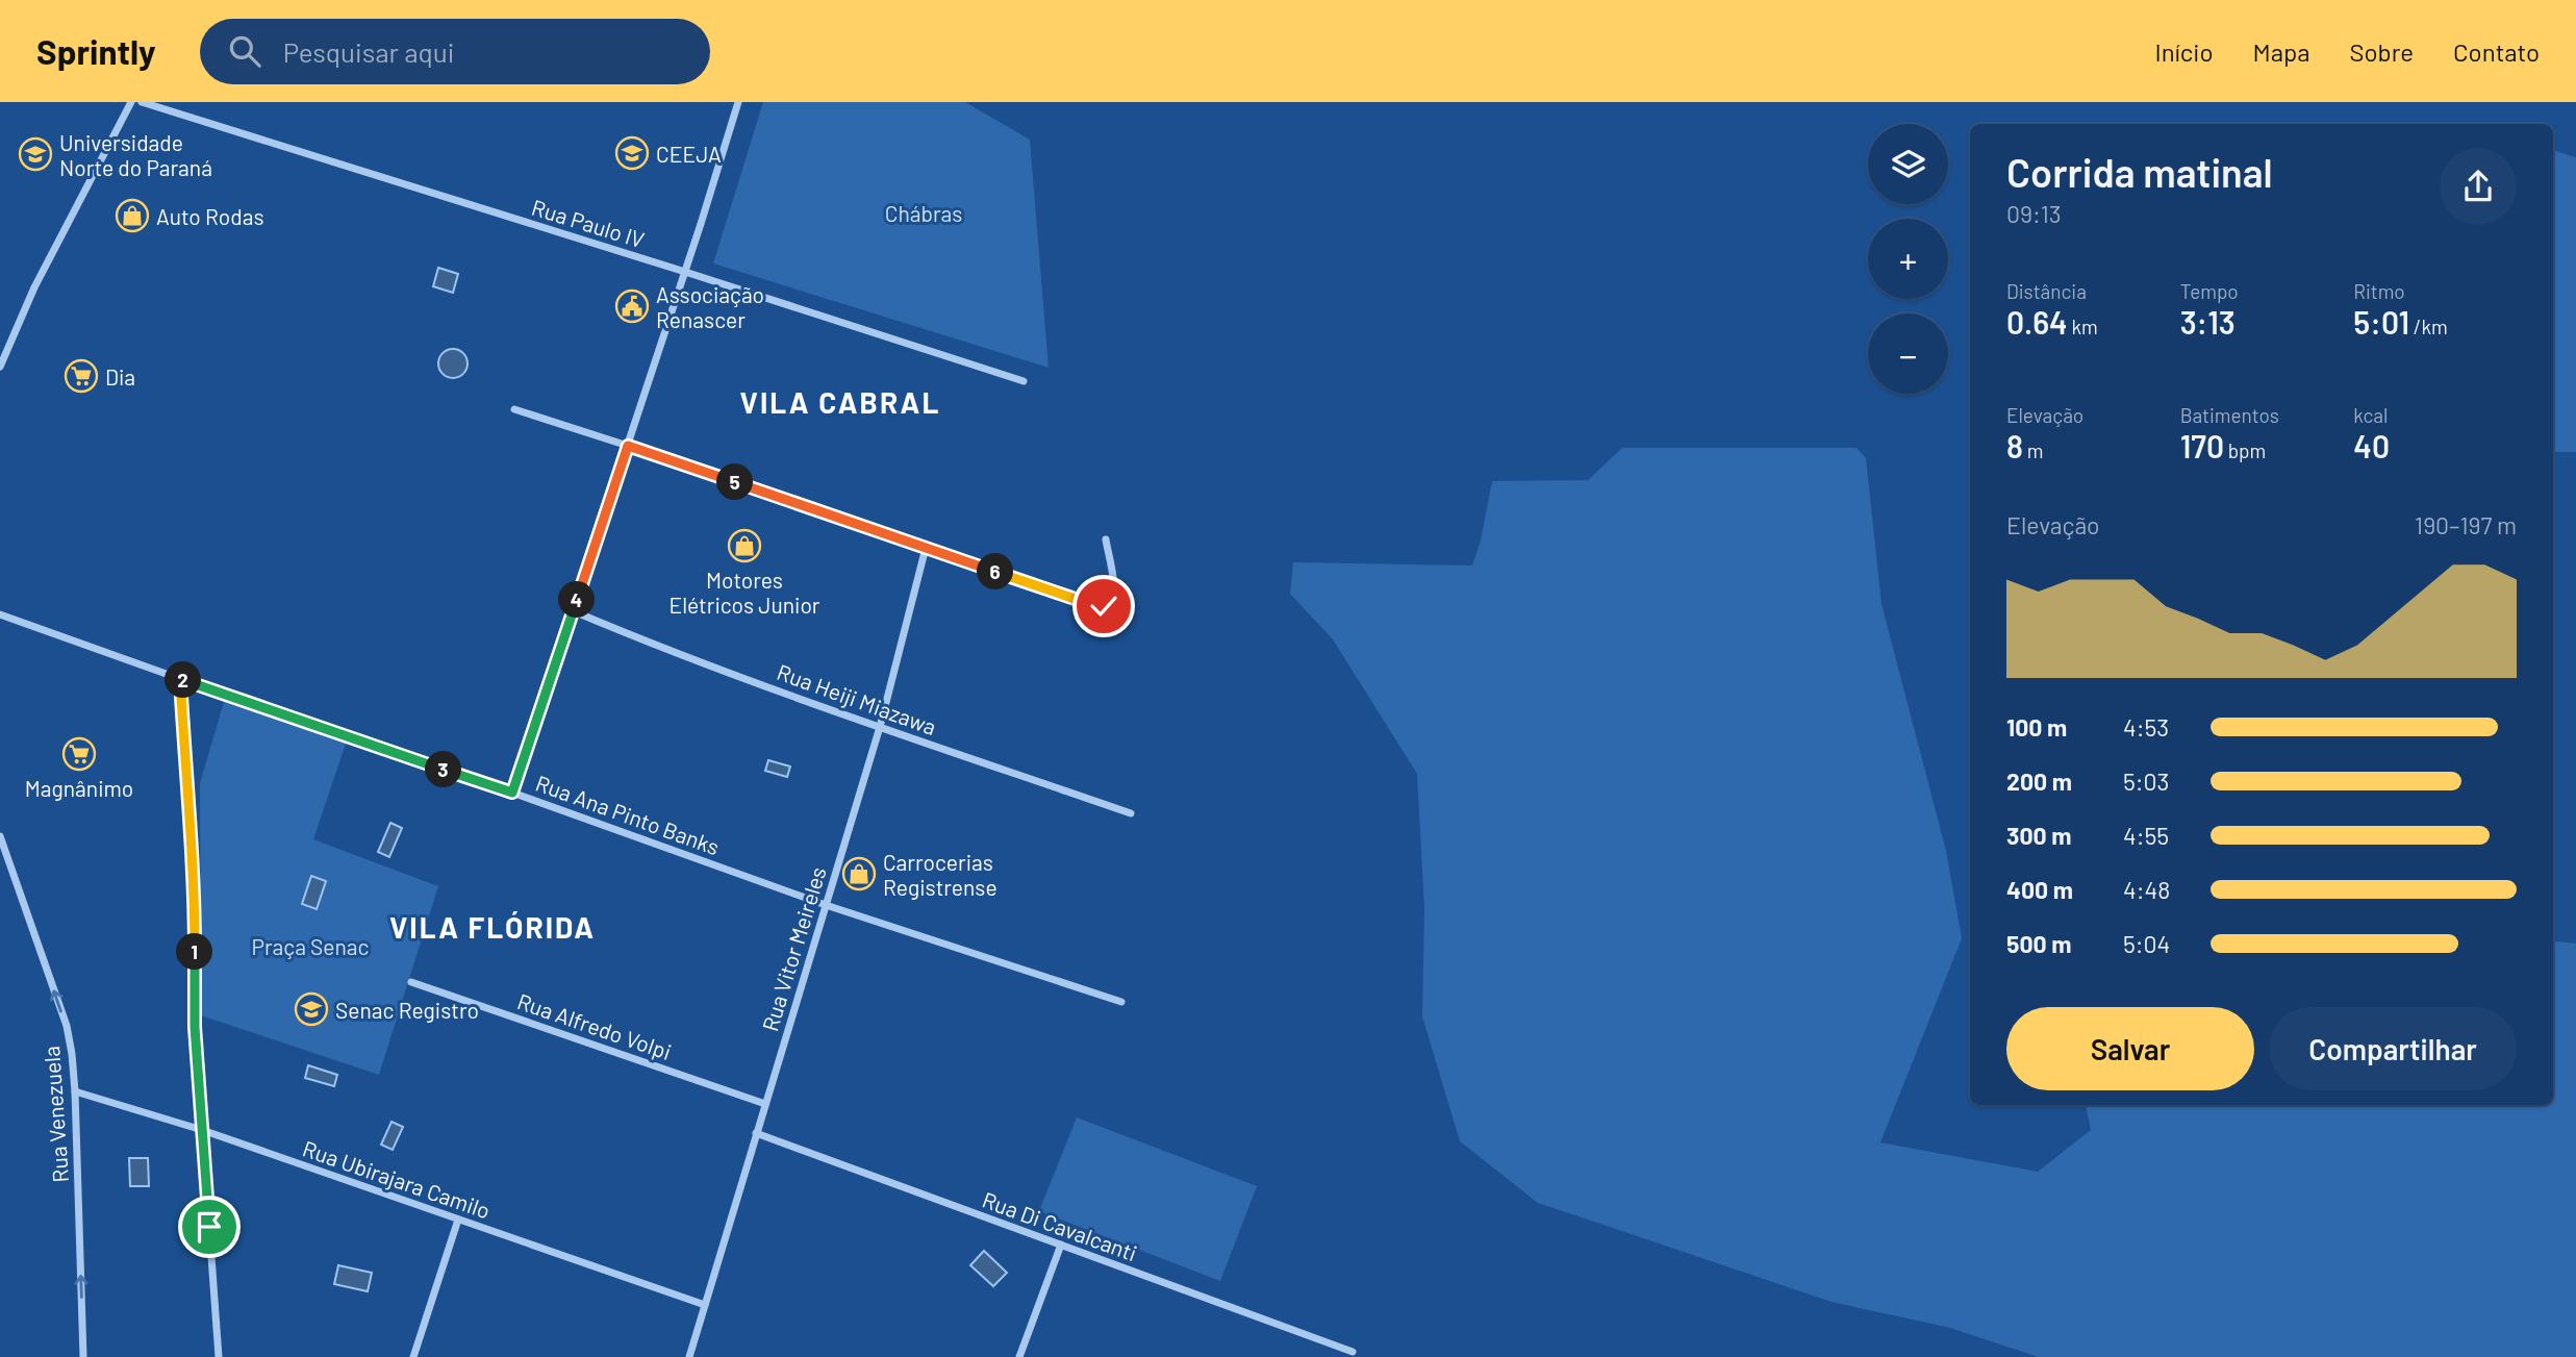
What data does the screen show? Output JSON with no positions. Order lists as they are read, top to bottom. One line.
{"streets":{"street":["Rua Paulo IV","Rua Heiji Miazawa","Rua Ana Pinto Banks","Rua Vitor Meireles","Rua Alfredo Volpi","Rua Venezuela","Rua Ubirajara Camilo","Rua Di Cavalcanti"]},"crossings":[["Rua Heiji Miazawa","Rua Vitor Meireles"],["Rua Ana Pinto Banks","Rua Vitor Meireles"],["Rua Vitor Meireles","Rua Alfredo Volpi"],["Rua Vitor Meireles","Rua Ubirajara Camilo"],["Rua Vitor Meireles","Rua Di Cavalcanti"],["Rua Venezuela","Rua Ubirajara Camilo"]],"one_way":["Rua Venezuela"],"districts":["VILA CABRAL","VILA FLÓRIDA"],"parks":["Chábras","Praça Senac"],"places":{"school or university":["CEEJA","Universidade Norte do Paraná","Senac Registro"],"shop":["Auto Rodas","Motores Elétricos Junior","Carrocerias Registrense"],"public building":["Associação Renascer"],"supermarket":["Dia","Magnânimo"]},"page":{"header":"Sprintly","search":"Pesquisar aqui","nav":["Início","Mapa","Sobre","Contato"],"map_buttons":["+","−"],"heading":["Corrida matinal","09:13"],"stats":[["Distância","0.64 km"],["Tempo","3:13"],["Ritmo","5:01 /km"],["Elevação","8 m"],["Batimentos","170 bpm"],["kcal","40"]],"pins":["5","6","4","2","3","1"],"chart":["Elevação","190–197 m"],"list":[{"name":"100 m","note":"4:53"},{"name":"200 m","note":"5:03"},{"name":"300 m","note":"4:55"},{"name":"400 m","note":"4:48"},{"name":"500 m","note":"5:04"}],"buttons":["Salvar","Compartilhar"]}}
